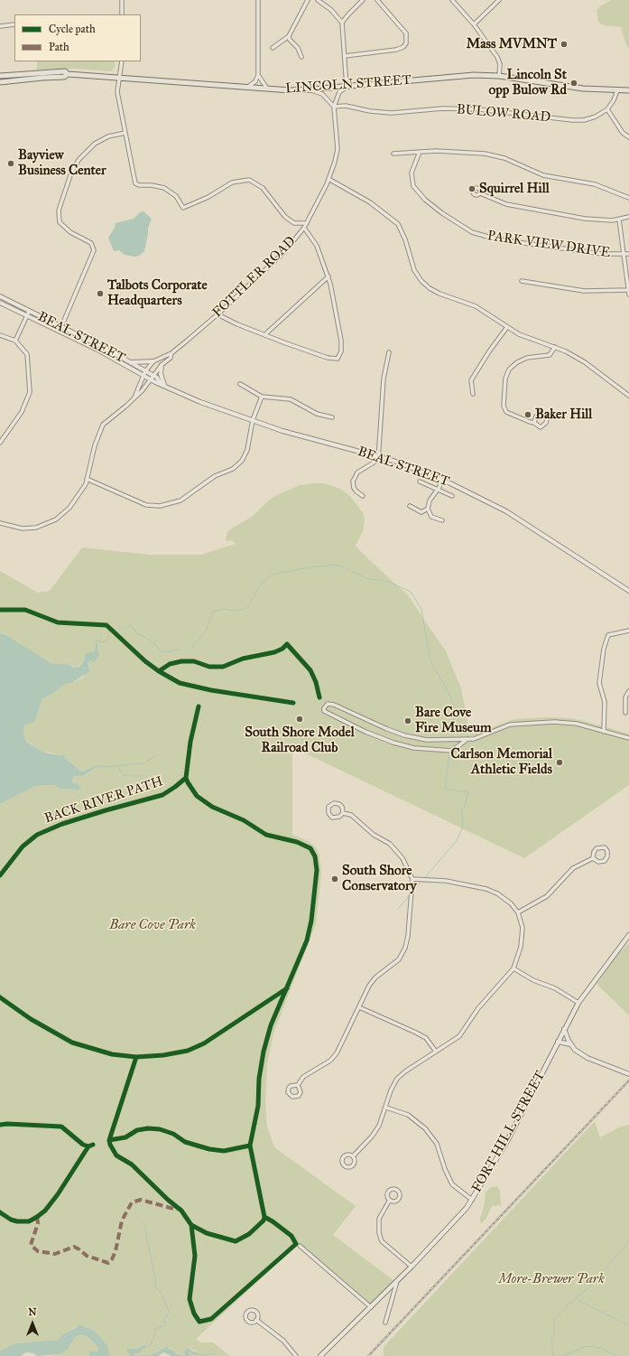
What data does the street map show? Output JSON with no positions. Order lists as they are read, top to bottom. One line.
{"streets":{"main road":["LINCOLN STREET","FORT HILL STREET"],"street":["BULOW ROAD","PARK VIEW DRIVE","FOTTLER ROAD","BEAL STREET"],"cycle path":["BACK RIVER PATH"]},"crossings":[["BULOW ROAD","FOTTLER ROAD"],["FOTTLER ROAD","BEAL STREET"]],"parks":["Bare Cove Park","More-Brewer Park"],"places":["Mass MVMNT","Lincoln St opp Bulow Rd","Bayview Business Center","Squirrel Hill","Talbots Corporate Headquarters","Baker Hill","South Shore Model Railroad Club","Bare Cove Fire Museum","Carlson Memorial Athletic Fields","South Shore Conservatory"],"legend":["Cycle path","Path"],"north":"top"}
